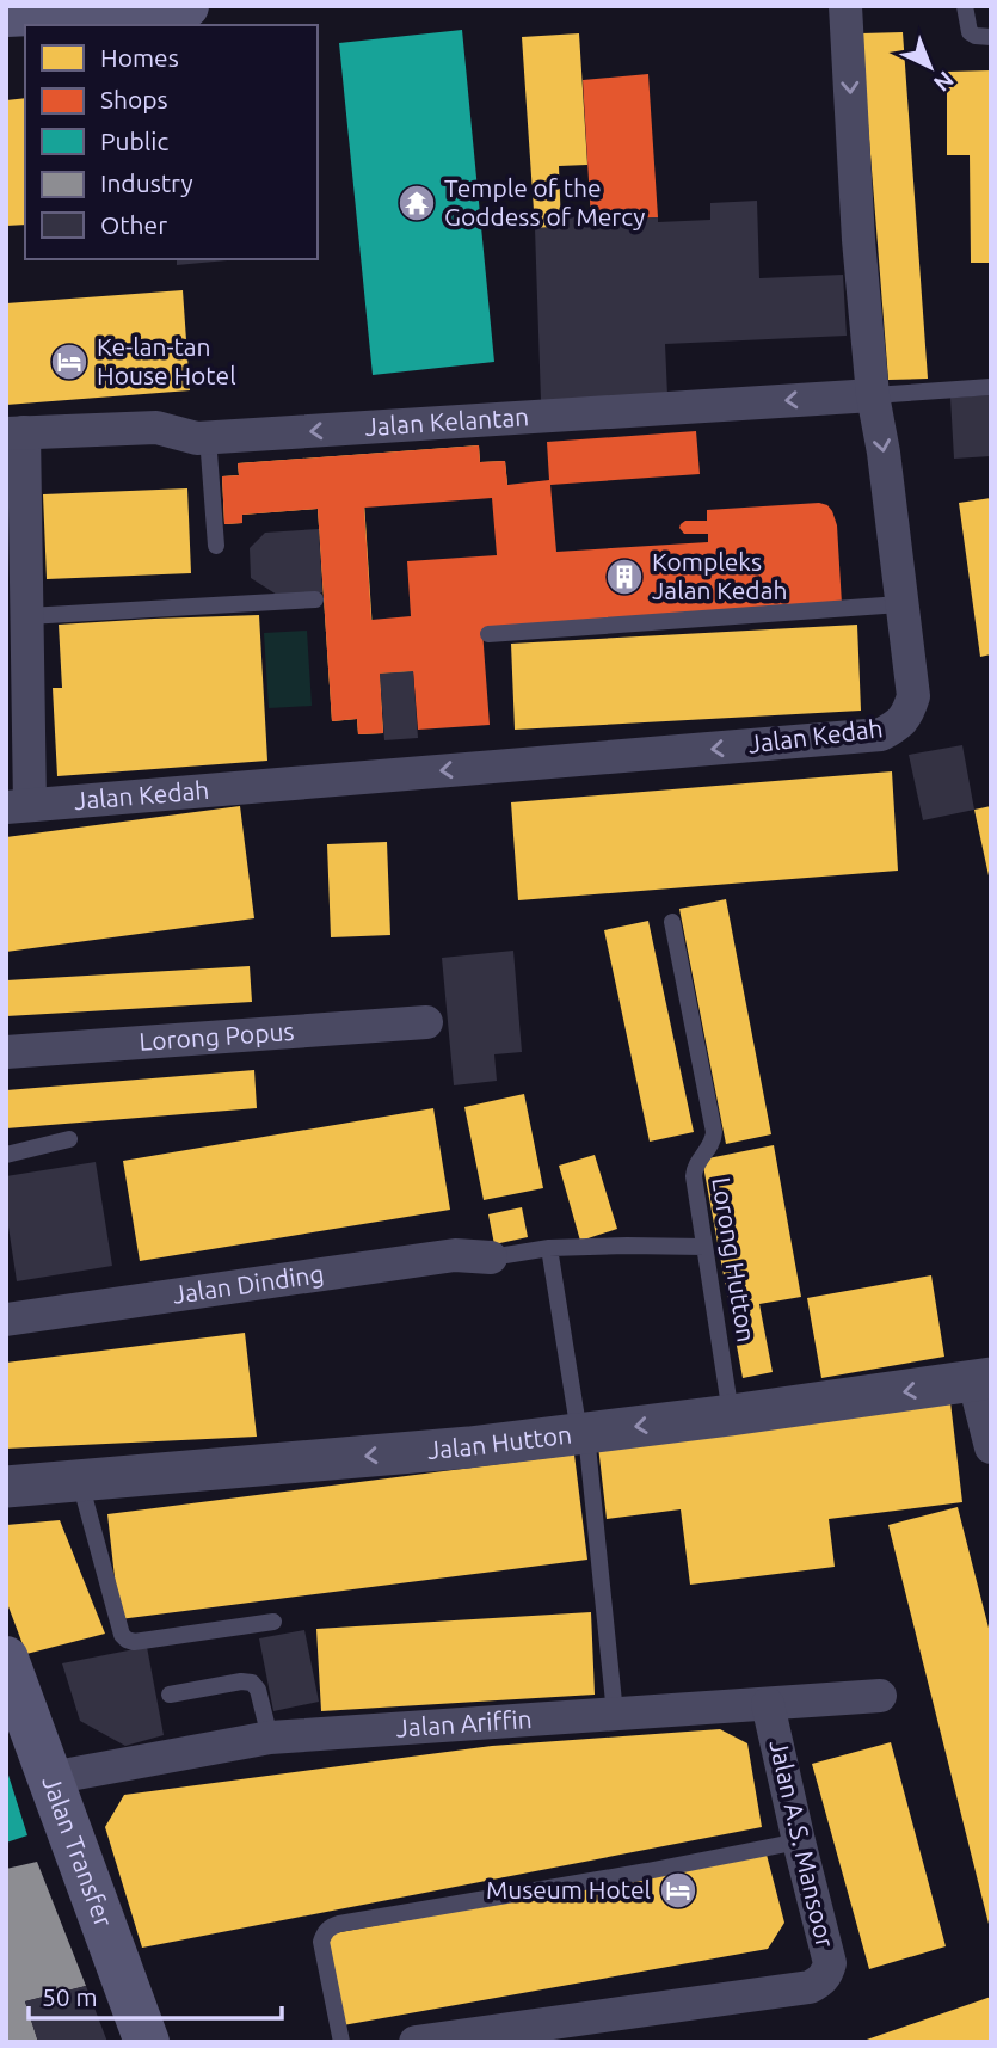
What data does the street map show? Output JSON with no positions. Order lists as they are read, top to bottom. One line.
{"streets":{"main road":["Jalan Transfer"],"street":["Jalan Kelantan","Jalan Kedah","Lorong Popus","Jalan Dinding","Jalan Hutton","Jalan Ariffin","Jalan A.S. Mansoor"],"lane":["Lorong Hutton"]},"crossings":[["Jalan Kelantan","Jalan Kedah"],["Lorong Hutton","Jalan Hutton"],["Jalan Ariffin","Jalan A.S. Mansoor"],["Jalan Ariffin","Jalan Transfer"]],"one_way":["Jalan Kelantan","Jalan Hutton"],"places":{"temple":["Temple of the Goddess of Mercy"],"hotel":["Ke-lan-tan House Hotel","Museum Hotel"],"building":["Kompleks Jalan Kedah"]},"legend":["Homes","Shops","Public","Industry","Other"],"scale_bar":"50 m","north":"bottom right"}
